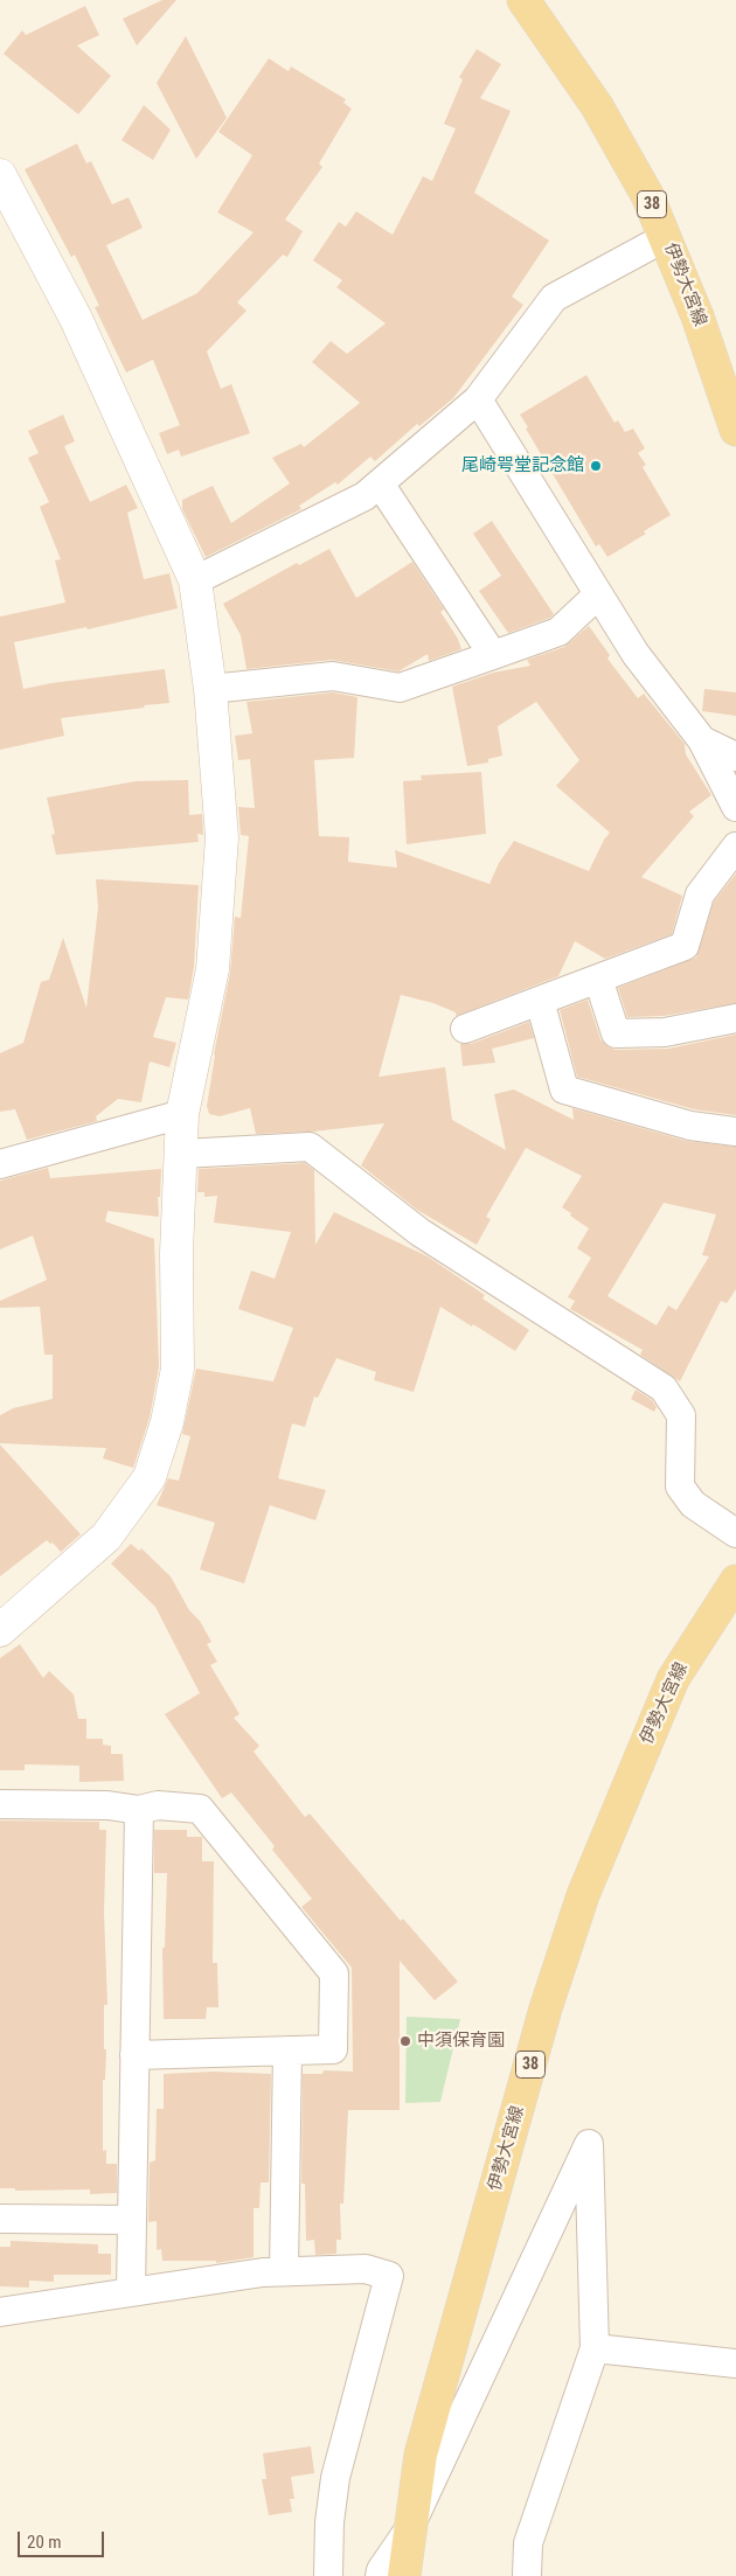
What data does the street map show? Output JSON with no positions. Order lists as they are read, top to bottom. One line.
{"streets":{"main road":["38","伊勢大宮線"]},"places":["尾崎咢堂記念館","中須保育園"],"scale_bar":"20 m"}
